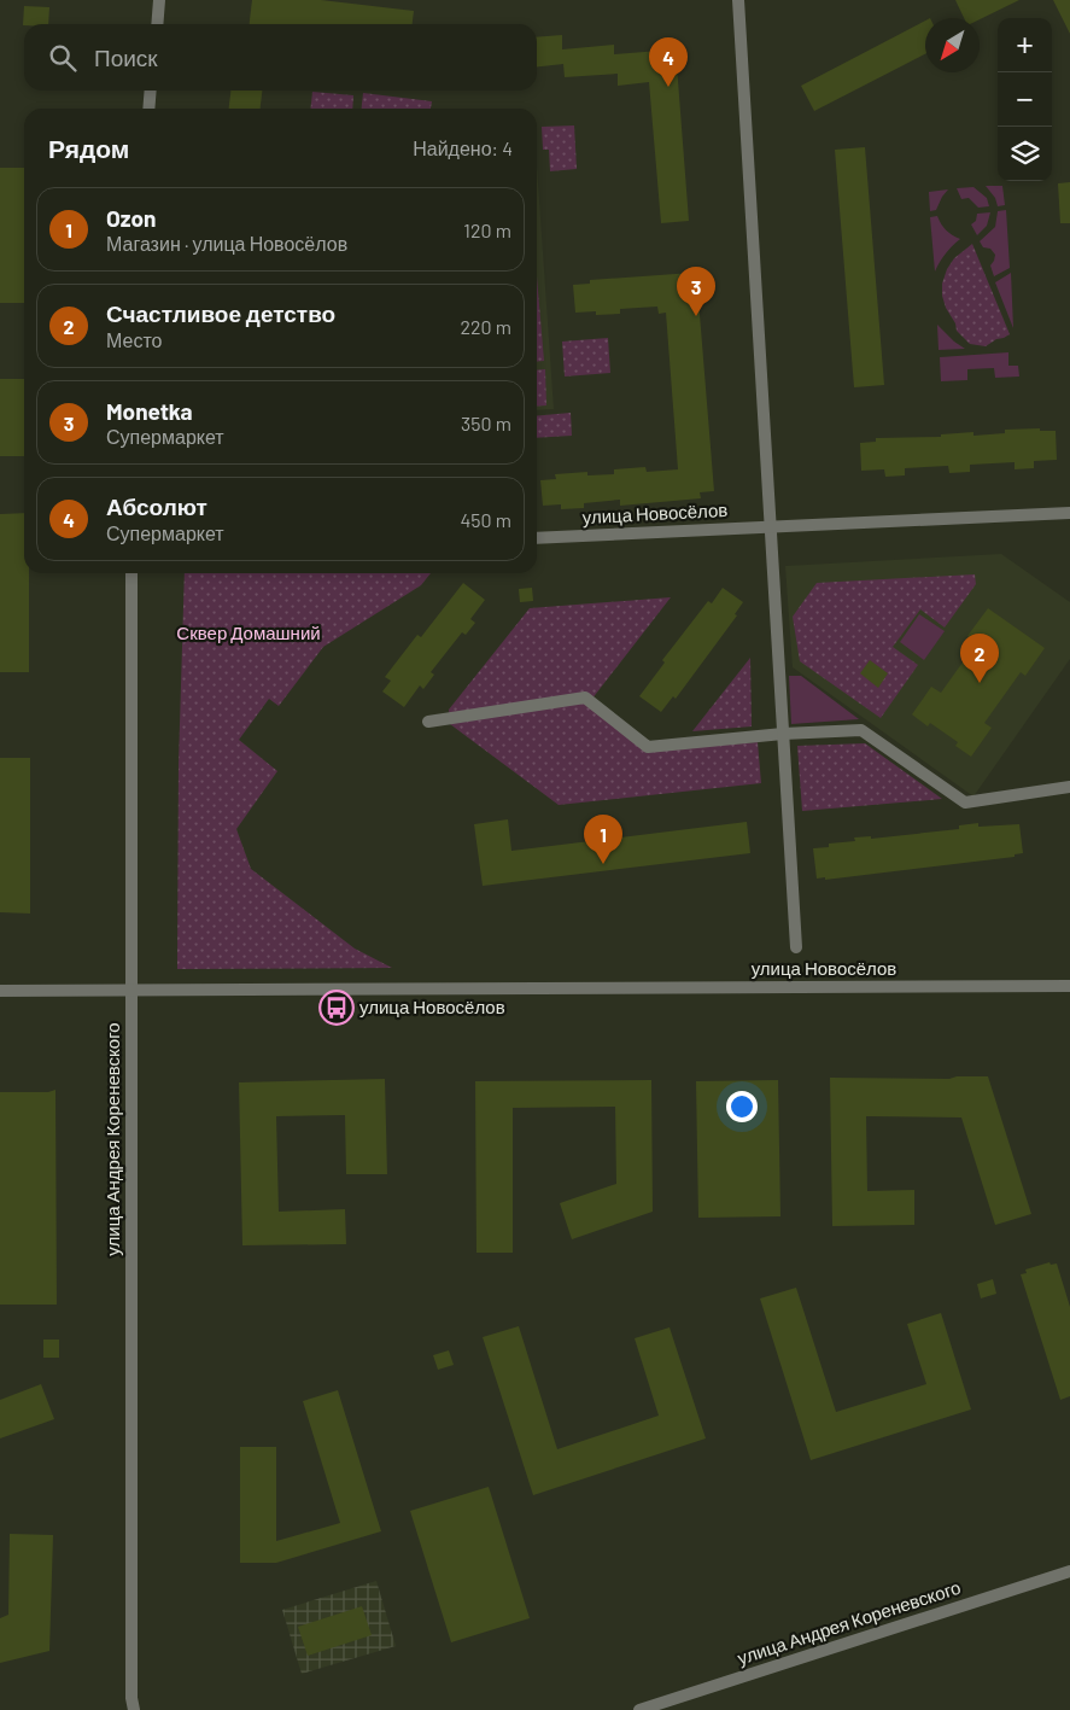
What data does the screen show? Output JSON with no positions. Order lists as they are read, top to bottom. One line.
{"streets":{"street":["улица Новосёлов","улица Андрея Кореневского"]},"crossings":[["улица Новосёлов","улица Андрея Кореневского"]],"parks":["Сквер Домашний"],"places":{"bus stop":["улица Новосёлов"]},"north":"bottom left","page":{"map_buttons":["+","−"],"search":"Поиск","pins":["4","3","2","1"],"heading":["Рядом","Найдено: 4"],"list":[{"mark":"1","name":"Ozon","note":"Магазин · улица Новосёлов","value":"120 m"},{"mark":"2","name":"Счастливое детство","note":"Место","value":"220 m"},{"mark":"3","name":"Monetka","note":"Супермаркет","value":"350 m"},{"mark":"4","name":"Абсолют","note":"Супермаркет","value":"450 m"}]}}
